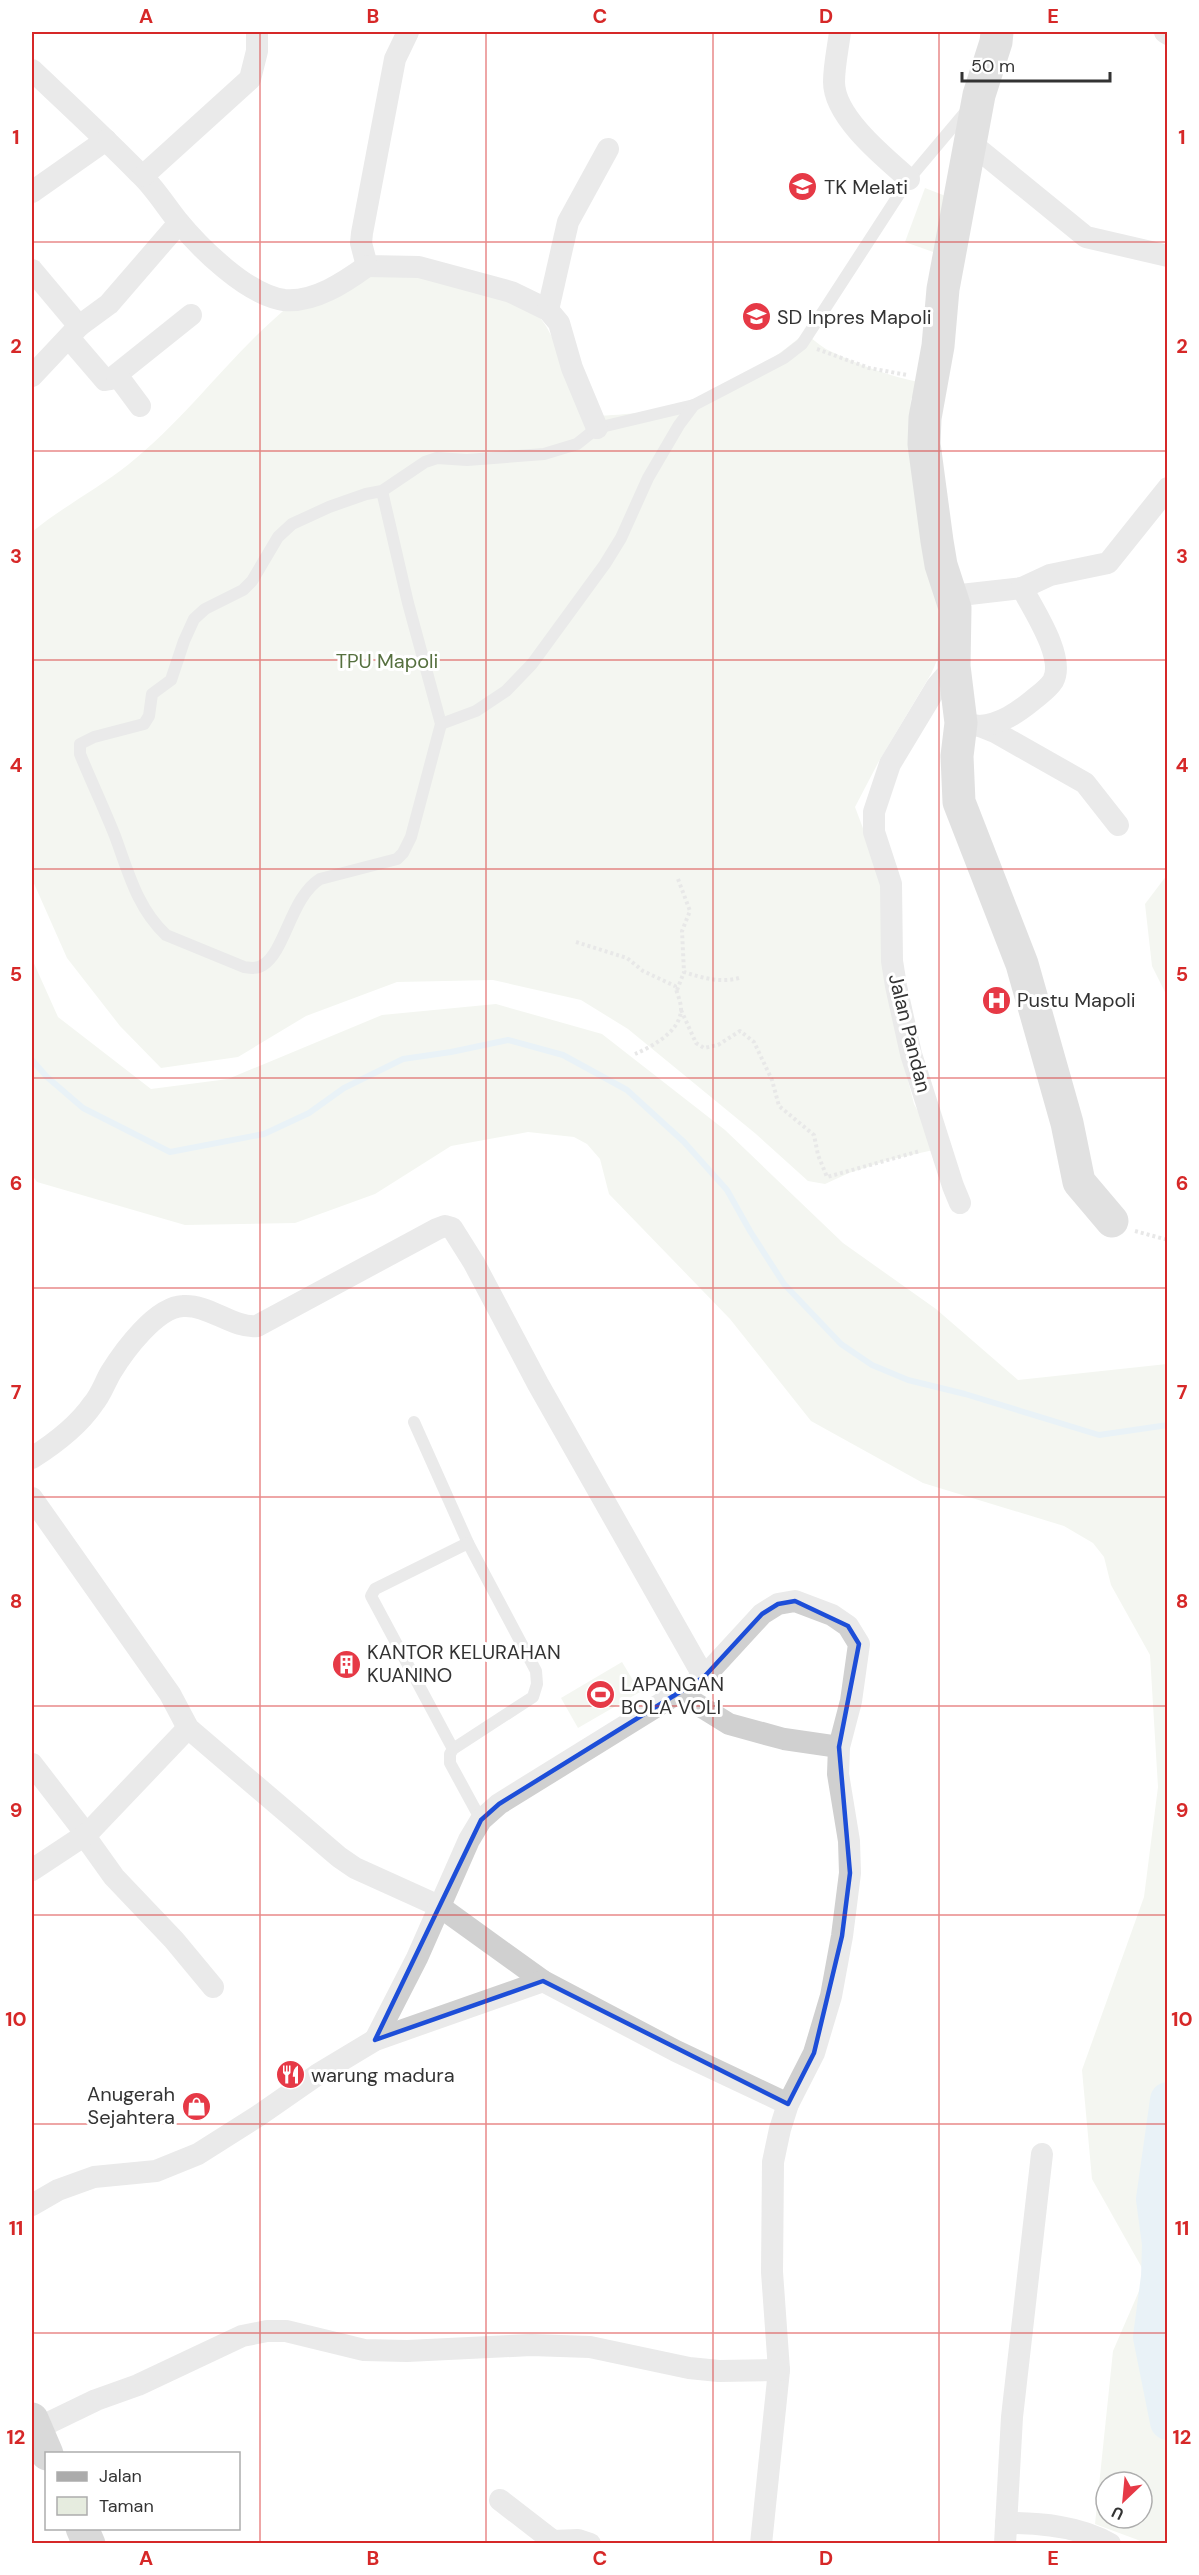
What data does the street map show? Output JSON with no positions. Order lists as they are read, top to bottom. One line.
{"streets":{"street":["Jalan Pandan"]},"parks":["TPU Mapoli"],"places":{"school or university":["TK Melati","SD Inpres Mapoli"],"hospital":["Pustu Mapoli"],"building":["KANTOR KELURAHAN KUANINO"],"sports":["LAPANGAN BOLA VOLI"],"restaurant":["warung madura"],"shop":["Anugerah Sejahtera"]},"legend":["Jalan","Taman"],"scale_bar":"50 m","north":"bottom left","grid":{"columns":["A","B","C","D","E"],"rows":["1","2","3","4","5","6","7","8","9","10","11","12"]}}
